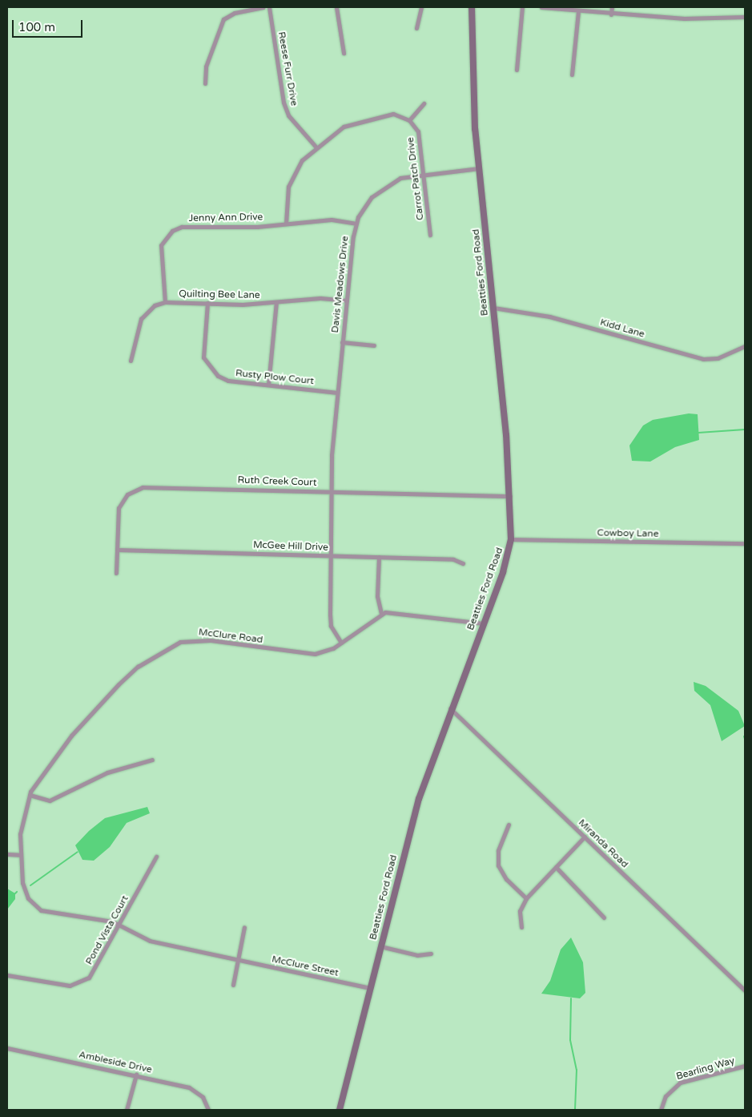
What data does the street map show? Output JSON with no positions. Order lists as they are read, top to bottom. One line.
{"streets":{"main road":["Beatties Ford Road"],"street":["Reese Furr Drive","Carrot Patch Drive","Jenny Ann Drive","Davis Meadows Drive","Quilting Bee Lane","Kidd Lane","Rusty Plow Court","Ruth Creek Court","Cowboy Lane","McGee Hill Drive","McClure Road","Miranda Road","Pond Vista Court","McClure Street","Ambleside Drive","Bearling Way"]},"crossings":[["Carrot Patch Drive","Davis Meadows Drive"],["Jenny Ann Drive","Davis Meadows Drive"],["Jenny Ann Drive","Quilting Bee Lane"],["Beatties Ford Road","Davis Meadows Drive"],["Beatties Ford Road","Kidd Lane"],["Beatties Ford Road","Ruth Creek Court"],["Beatties Ford Road","Cowboy Lane"],["Beatties Ford Road","Miranda Road"],["Beatties Ford Road","McClure Street"],["Davis Meadows Drive","Quilting Bee Lane"],["Davis Meadows Drive","Rusty Plow Court"],["Davis Meadows Drive","Ruth Creek Court"],["Davis Meadows Drive","McGee Hill Drive"],["Davis Meadows Drive","McClure Road"],["Quilting Bee Lane","Rusty Plow Court"],["Ruth Creek Court","McGee Hill Drive"],["McClure Road","Pond Vista Court"],["McClure Road","McClure Street"]],"scale_bar":"100 m"}
